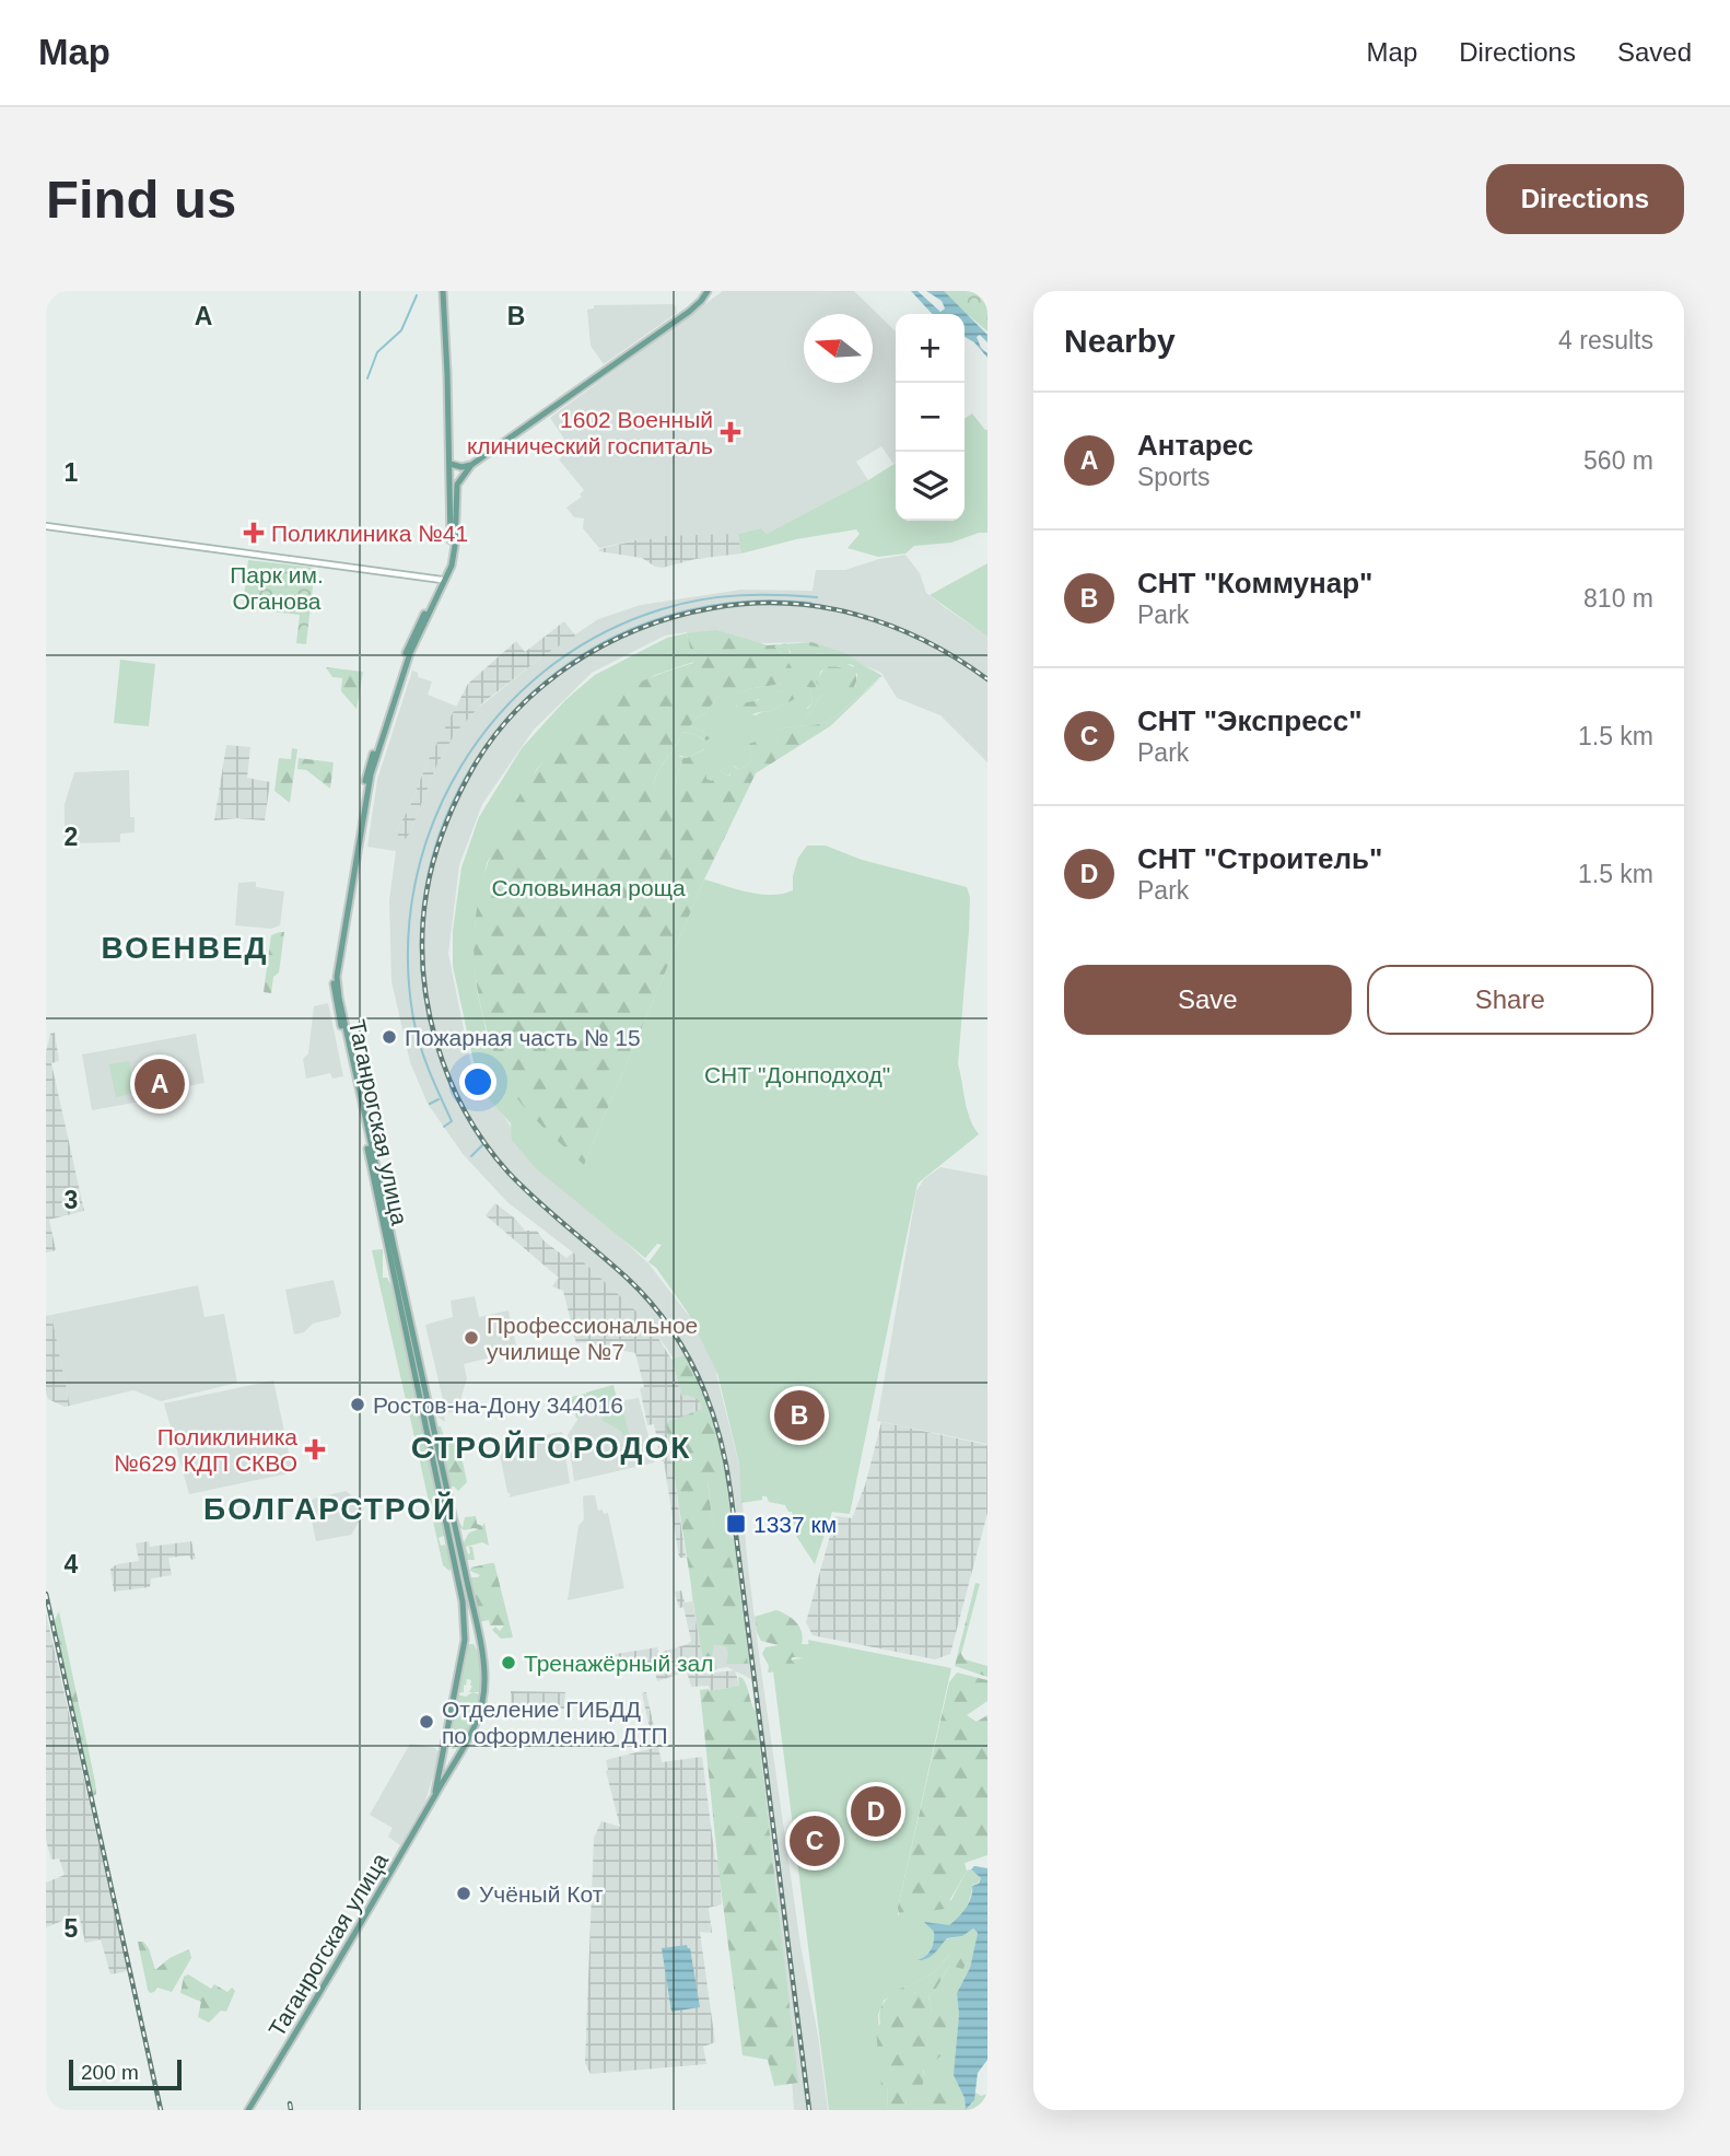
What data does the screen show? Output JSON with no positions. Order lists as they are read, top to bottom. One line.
{"streets":{"main road":["Таганрогская улица"]},"districts":["ВОЕНВЕД","СТРОЙГОРОДОК","БОЛГАРСТРОЙ"],"parks":["Парк им. Оганова","Соловьиная роща","СНТ \"Донподход\""],"places":{"health":["1602 Военный клинический госпиталь","Поликлиника №41","Поликлиника №629 КДП СКВО"],"other":["Пожарная часть № 15","Профессиональное училище №7","Ростов-на-Дону 344016","Тренажёрный зал","Отделение ГИБДД по оформлению ДТП","Учёный Кот"],"transit":["1337 км"]},"scale_bar":"200 m","north":"left","page":{"header":"Map","nav":["Map","Directions","Saved"],"buttons":["Directions",["Save","Share"]],"title":"Find us","heading":["Nearby","4 results"],"map_buttons":["+","−"],"list":[{"mark":"A","name":"Антарес","note":"Sports","value":"560 m"},{"mark":"B","name":"СНТ \"Коммунар\"","note":"Park","value":"810 m"},{"mark":"C","name":"СНТ \"Экспресс\"","note":"Park","value":"1.5 km"},{"mark":"D","name":"СНТ \"Строитель\"","note":"Park","value":"1.5 km"}],"pins":["A","B","D","C"],"scale":"200 m"},"grid":{"columns":["A","B"],"rows":["1","2","3","4","5"]}}
